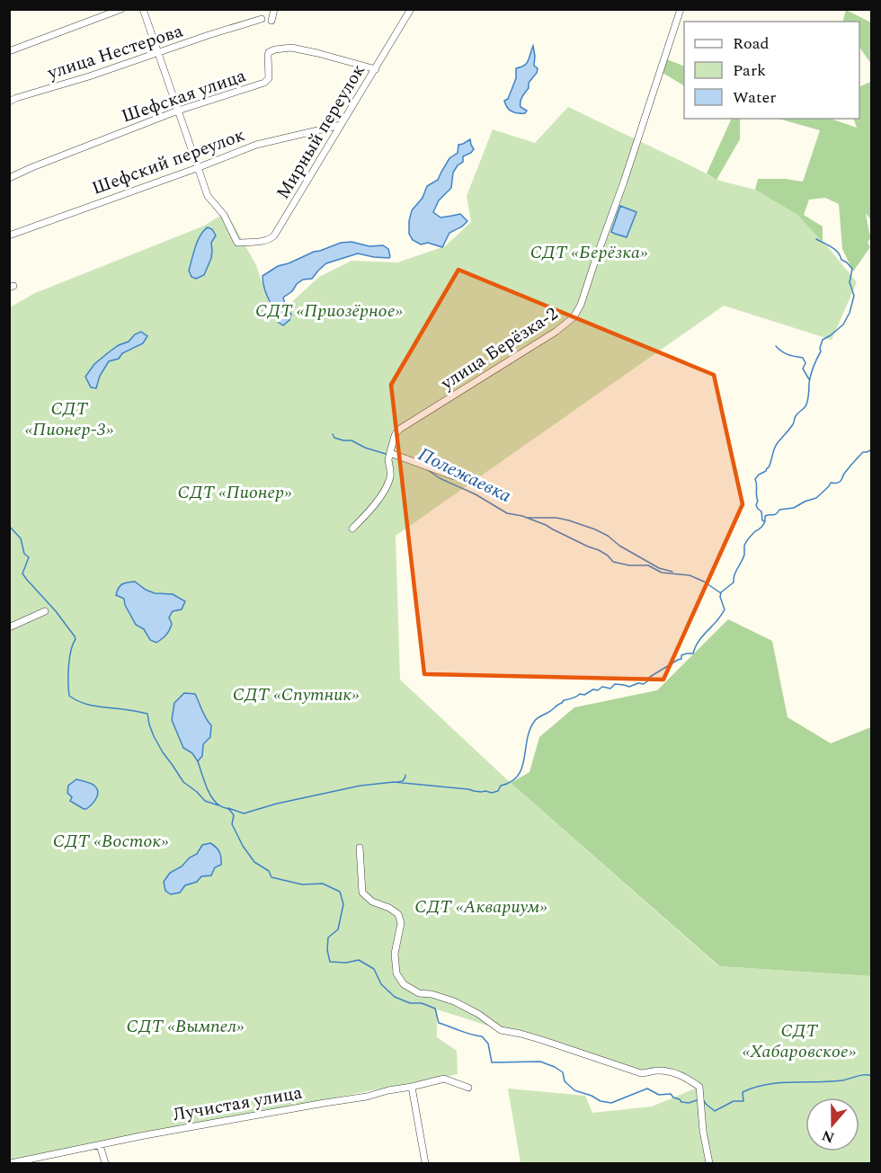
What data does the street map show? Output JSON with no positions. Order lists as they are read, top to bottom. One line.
{"streets":{"street":["улица Нестерова","Шефская улица","Мирный переулок","Шефский переулок","улица Берёзка-2","Лучистая улица"]},"crossings":[["Шефская улица","Мирный переулок"],["Мирный переулок","Шефский переулок"]],"water":["Полежаевка"],"parks":["СДТ «Берёзка»","СДТ «Приозёрное»","СДТ «Пионер-3»","СДТ «Пионер»","СДТ «Спутник»","СДТ «Восток»","СДТ «Аквариум»","СДТ «Вымпел»","СДТ «Хабаровское»"],"legend":["Road","Park","Water"],"north":"bottom"}
